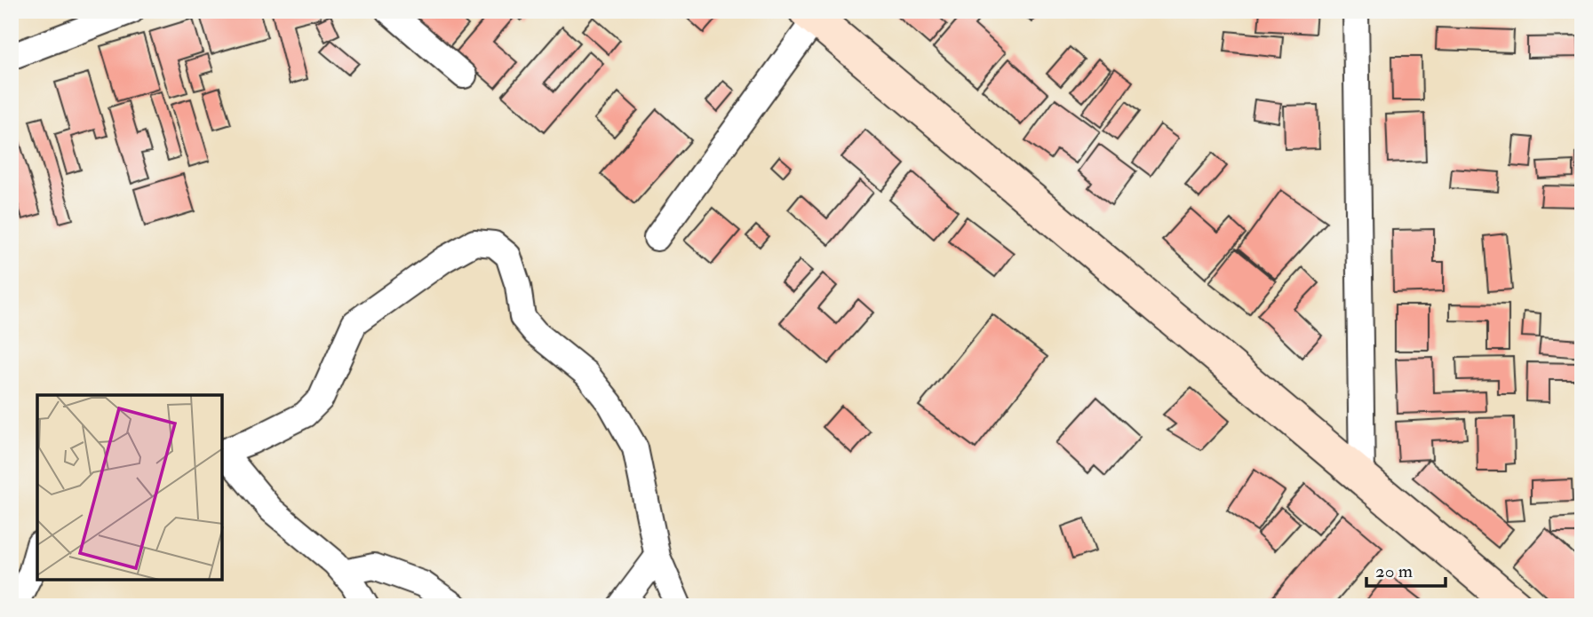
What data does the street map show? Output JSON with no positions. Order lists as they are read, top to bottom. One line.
{"scale_bar":"20 m"}
